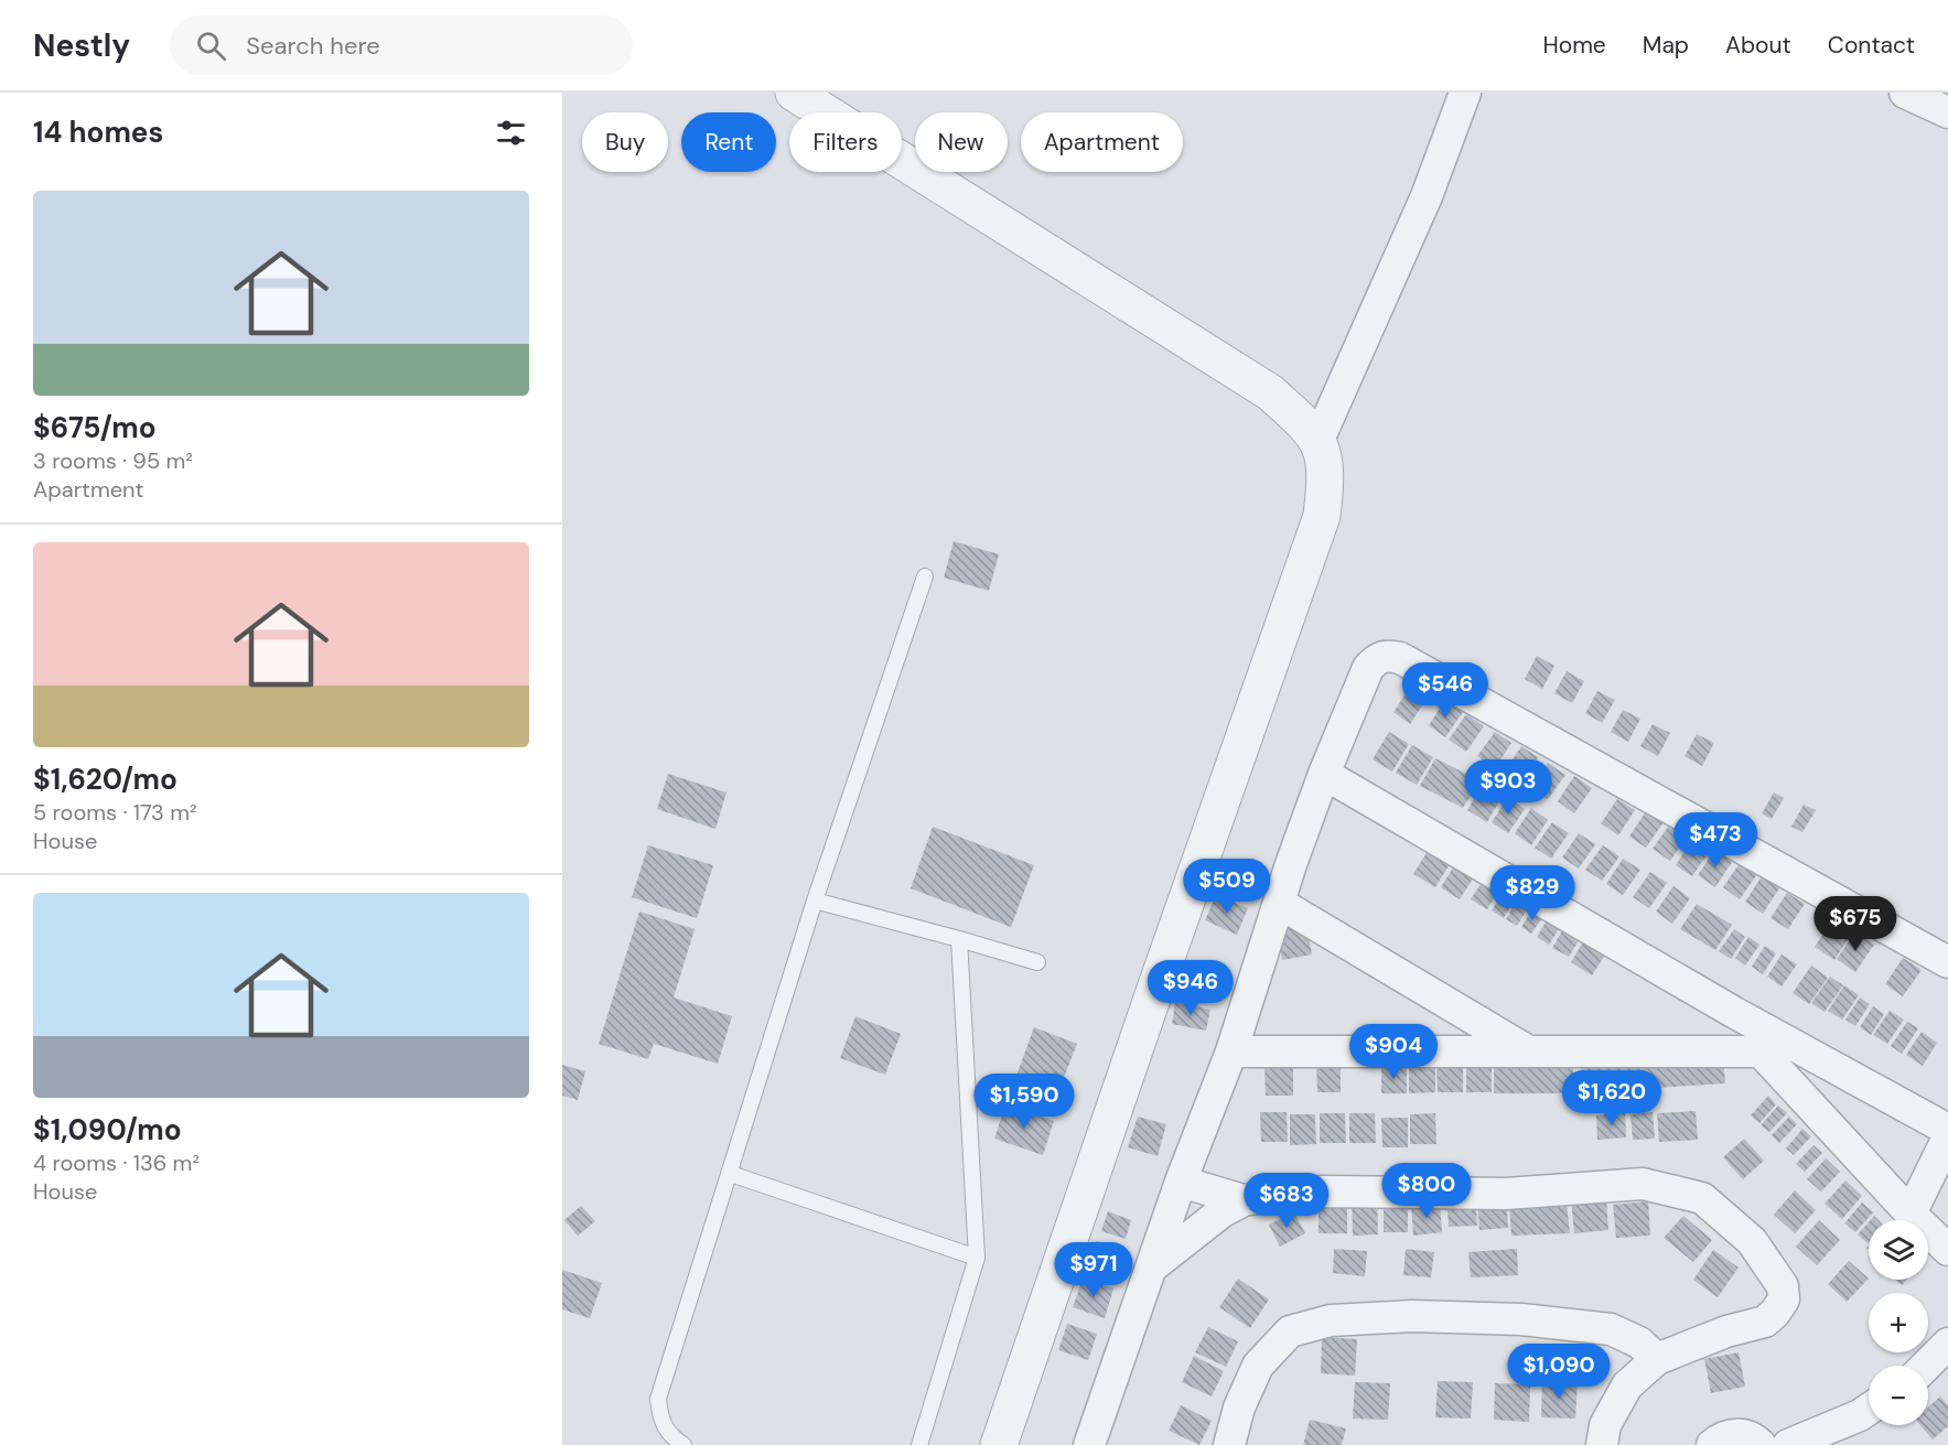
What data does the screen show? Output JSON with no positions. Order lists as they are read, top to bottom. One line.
{"page":{"header":"Nestly","search":"Search here","nav":["Home","Map","About","Contact"],"heading":"14 homes","chip":["Buy","Rent","Filters","New","Apartment"],"list":[{"name":"$675/mo","note":"3 rooms · 95 m² · Apartment"},{"name":"$1,620/mo","note":"5 rooms · 173 m² · House"},{"name":"$1,090/mo","note":"4 rooms · 136 m² · House"}],"price":["$546","$903","$473","$509","$829","$675","$946","$904","$1,620","$1,590","$800","$683","$971","$1,090"],"map_buttons":["+","−"]}}
